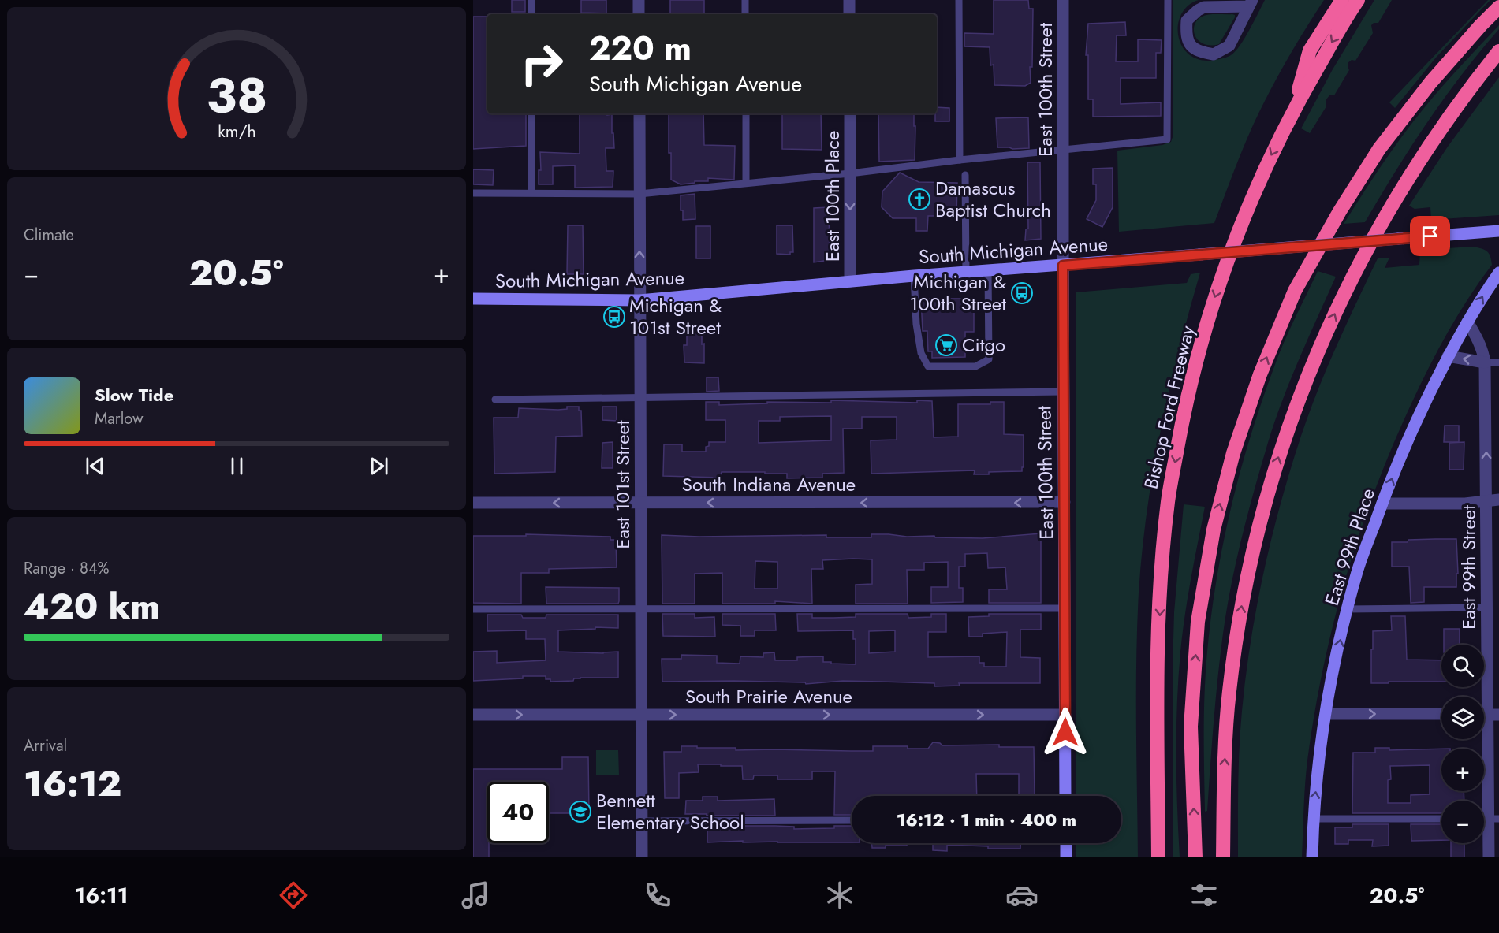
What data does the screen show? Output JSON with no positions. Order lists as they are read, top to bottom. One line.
{"streets":{"highway":["Bishop Ford Freeway"],"street":["East 100th Street","East 100th Place","South Michigan Avenue","East 101st Street","South Indiana Avenue","East 99th Place","East 99th Street","South Prairie Avenue"]},"crossings":[["East 100th Street","South Michigan Avenue"],["East 100th Street","South Indiana Avenue"],["East 100th Street","South Prairie Avenue"],["East 100th Place","South Michigan Avenue"],["South Michigan Avenue","East 101st Street"],["East 101st Street","South Indiana Avenue"],["East 101st Street","South Prairie Avenue"],["East 99th Place","East 99th Street"]],"one_way":["East 100th Place","South Indiana Avenue","East 99th Place","South Prairie Avenue"],"places":{"church":["Damascus Baptist Church"],"bus stop":["Michigan & 100th Street","Michigan & 101st Street"],"supermarket":["Citgo"],"school or university":["Bennett Elementary School"]},"page":{"turn":["220 m","South Michigan Avenue"],"tile":["Climate",["Range · 84%","420 km"],["Arrival","16:12"]],"heat":["−","20.5°","+"],"song":["Slow Tide","Marlow"],"map_buttons":["+","−"],"limit":"40","trip":"16:12 · 1 min · 400 m","tabs":["16:11","20.5°"],"gauge":["38","km/h"]}}
